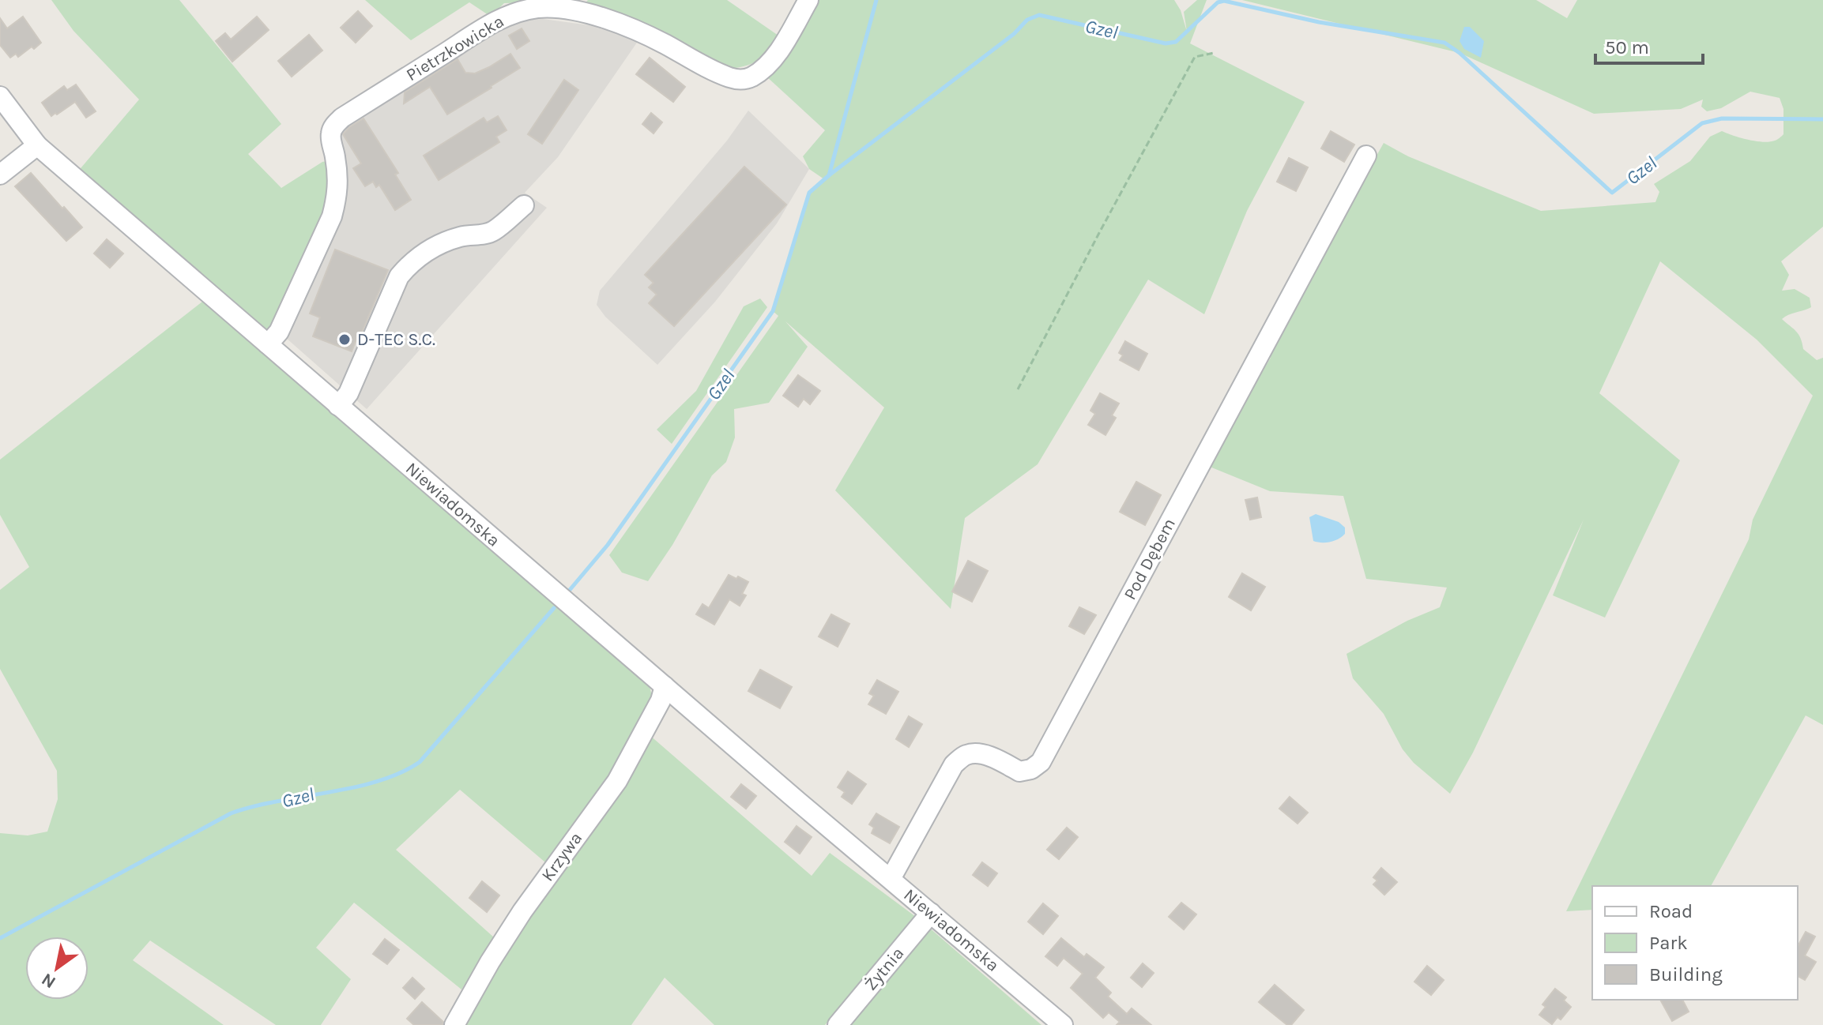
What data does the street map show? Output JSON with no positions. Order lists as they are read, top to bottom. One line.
{"streets":{"street":["Pietrzkowicka","Niewiadomska","Pod Dębem","Krzywa","Żytnia"]},"crossings":[["Pietrzkowicka","Niewiadomska"],["Niewiadomska","Pod Dębem"],["Niewiadomska","Krzywa"],["Niewiadomska","Żytnia"]],"water":["Gzel"],"places":["D-TEC S.C."],"legend":["Road","Park","Building"],"scale_bar":"50 m","north":"bottom left"}
